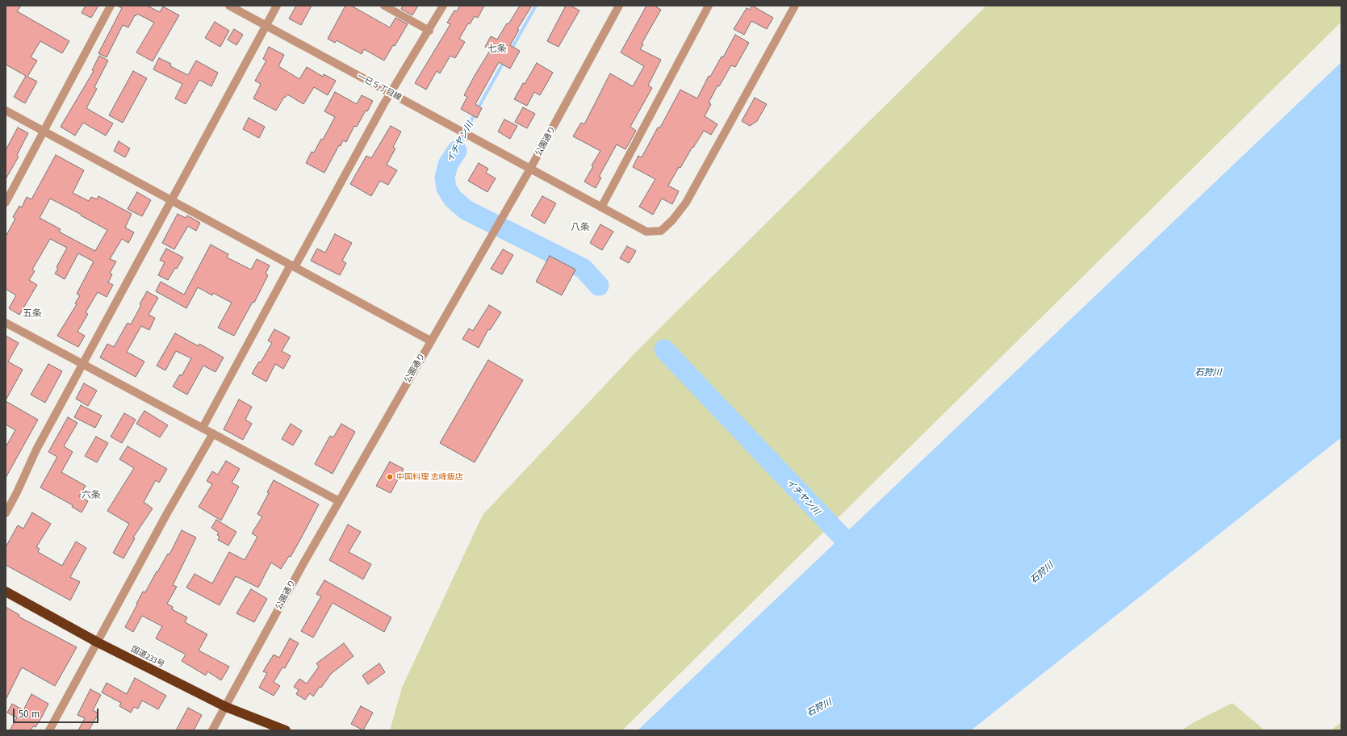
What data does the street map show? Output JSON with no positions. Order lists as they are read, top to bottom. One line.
{"streets":{"highway":["国道233号"],"street":["一已５丁目線","公園通り"]},"crossings":[["一已５丁目線","公園通り"],["公園通り","国道233号"]],"districts":["七条","八条","五条","六条"],"water":["イチヤン川","石狩川"],"places":["中国料理 志峰飯店"],"scale_bar":"50 m"}
